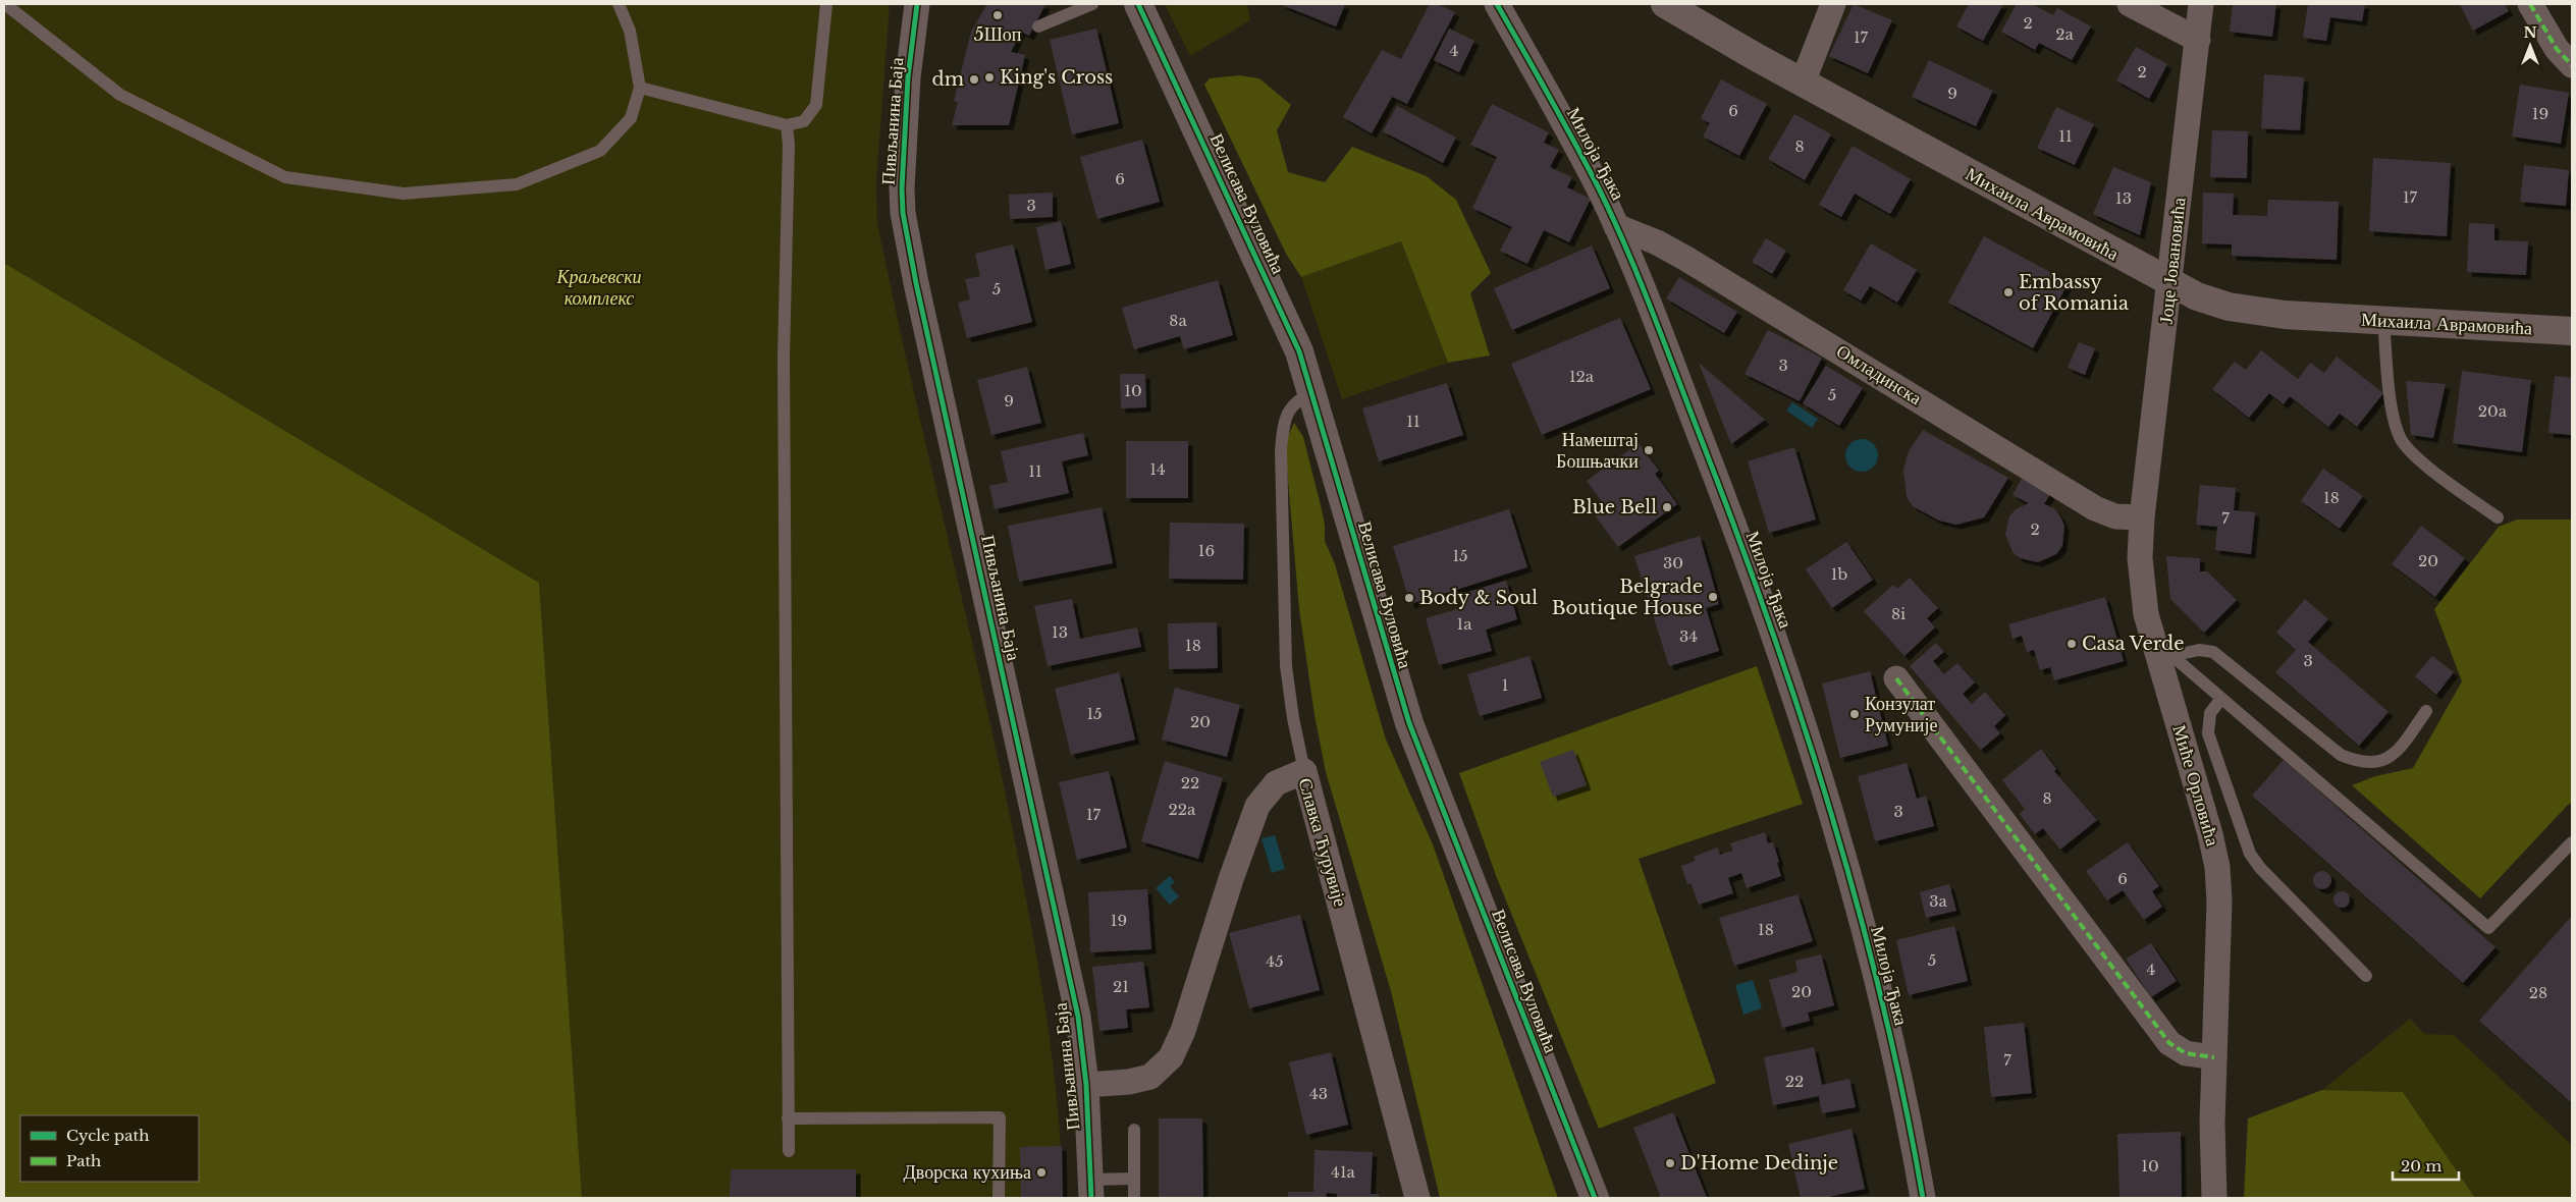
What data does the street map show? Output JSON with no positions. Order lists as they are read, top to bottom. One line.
{"streets":{"street":["Пивљанина Баја","Милоја Ђака","Велисава Вуловића","Михаила Аврамовића","Јоце Јовановића","Омладинска","Миће Орловића","Славка Ћурувије"]},"crossings":[["Пивљанина Баја","Славка Ћурувије"],["Милоја Ђака","Омладинска"],["Михаила Аврамовића","Јоце Јовановића"],["Јоце Јовановића","Омладинска"],["Јоце Јовановића","Миће Орловића"],["Омладинска","Миће Орловића"]],"parks":["Краљевски комплекс"],"places":["5Шоп","King's Cross","dm","Embassy of Romania","Намештај Бошњачки","Blue Bell","Belgrade Boutique House","Body & Soul","Casa Verde","Конзулат Румуније","D'Home Dedinje","Дворска кухиња"],"house_numbers":["2","2a","17","4","2","9","6","19","11","8","6","17","13","3","5","8a","3","12a","10","5","9","20a","11","14","11","18","7","2","16","15","20","30","1b","8i","1a","13","34","18","3","1","15","20","22","8","22a","3","17","6","3a","19","18","5","45","4","21","20","28","7","22","43","10","41a"],"legend":["Cycle path","Path"],"scale_bar":"20 m","north":"top"}
